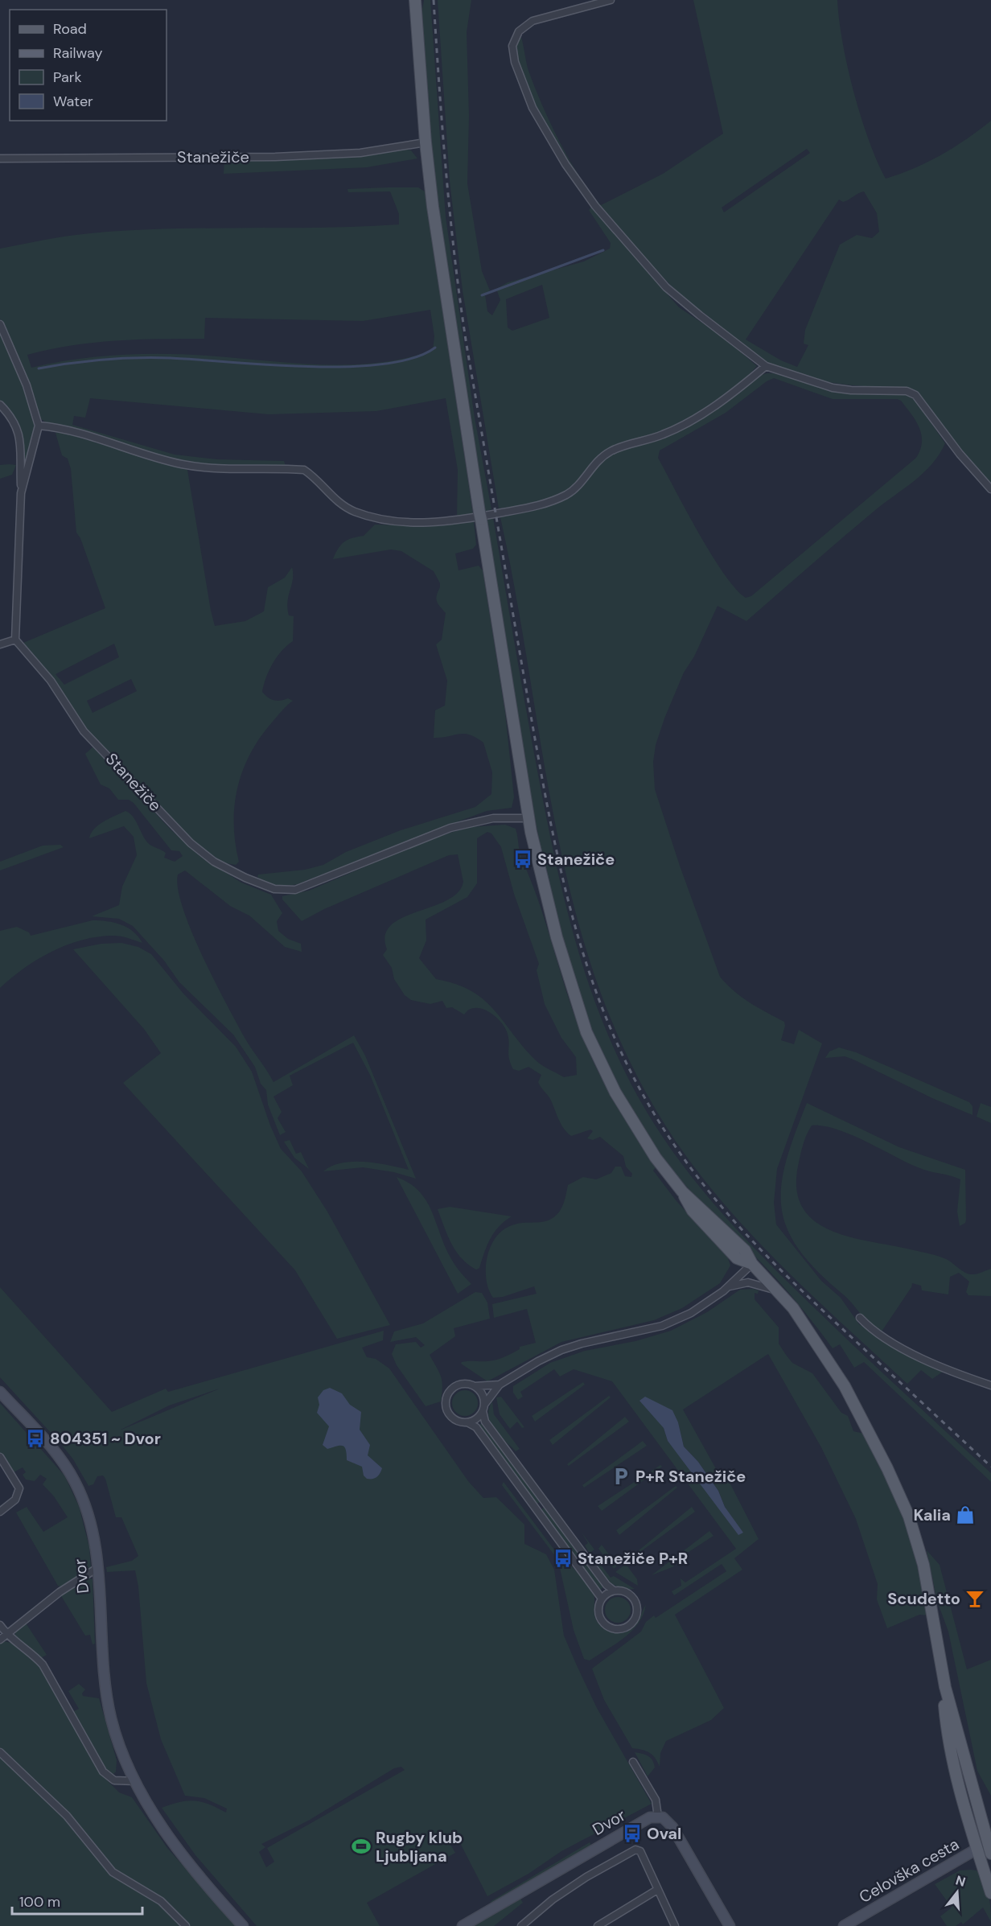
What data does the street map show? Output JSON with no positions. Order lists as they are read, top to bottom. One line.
{"streets":{"main road":["Celovška cesta"],"street":["Stanežiče","Dvor"]},"places":{"bus stop":["Stanežiče","804351 ~ Dvor","Stanežiče P+R","Oval"],"parking":["P+R Stanežiče"],"shop":["Kalia"],"bar":["Scudetto"],"sports":["Rugby klub Ljubljana"]},"legend":["Road","Railway","Park","Water"],"scale_bar":"100 m","north":"top"}
